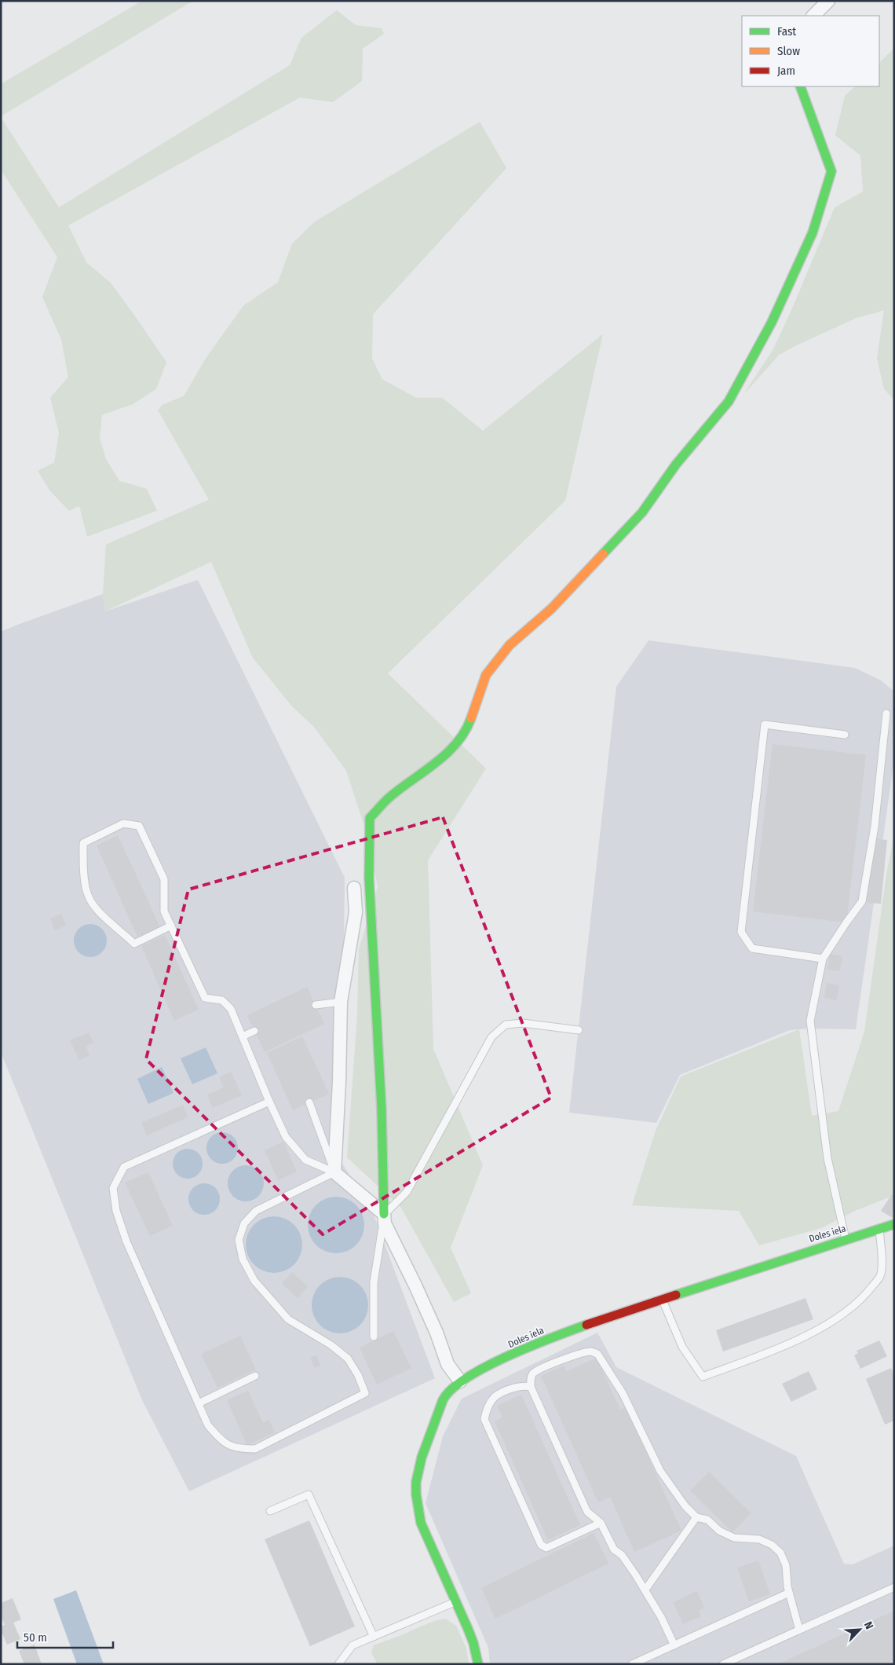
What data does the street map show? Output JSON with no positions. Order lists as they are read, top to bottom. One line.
{"streets":{"street":["Doles iela"]},"legend":["Fast","Slow","Jam"],"scale_bar":"50 m","north":"top right"}
